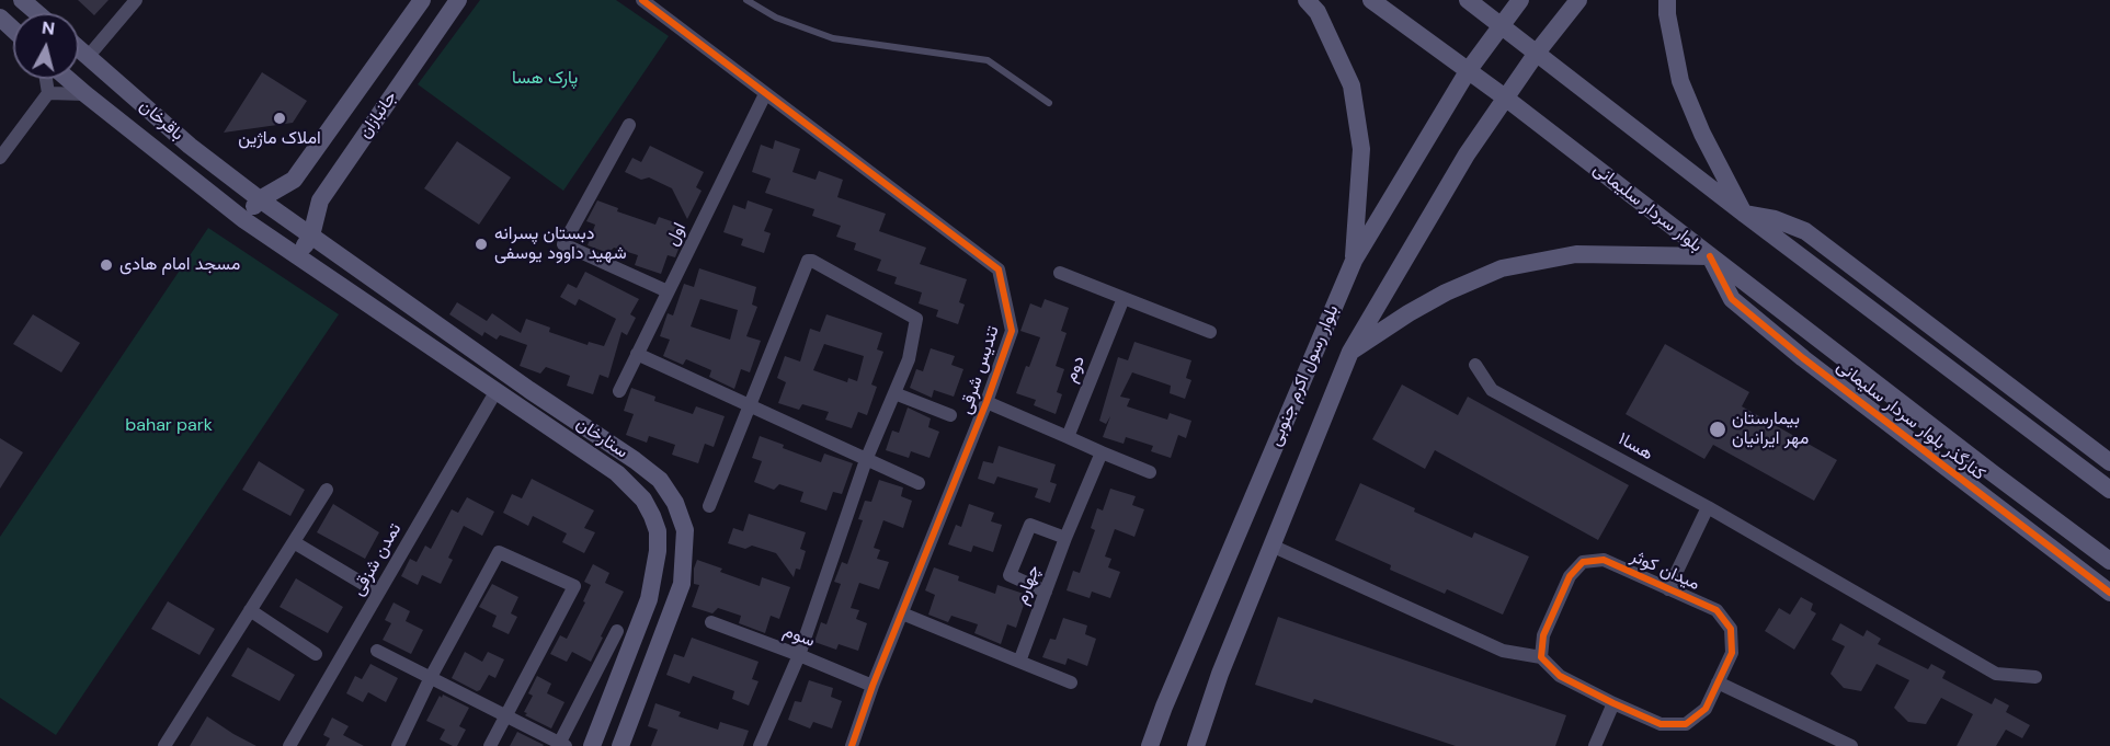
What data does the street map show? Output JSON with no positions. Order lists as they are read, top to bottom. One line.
{"streets":{"main road":["جانبازان","باقرخان","بلوار سردار سلیمانی","بلوار رسول اکرم جنوبی","کنارگذر بلوار سردار سلیمانی","ستارخان"],"street":["اول","دوم","تندیس شرقی","هسا۱","تمدن شزقی","میدان کوثر","چهارم","سوم"]},"crossings":[["جانبازان","باقرخان"],["جانبازان","ستارخان"],["باقرخان","ستارخان"],["بلوار سردار سلیمانی","بلوار رسول اکرم جنوبی"],["بلوار سردار سلیمانی","کنارگذر بلوار سردار سلیمانی"],["اول","تندیس شرقی"],["تندیس شرقی","سوم"],["ستارخان","تمدن شزقی"]],"parks":["پارک هسا","bahar park"],"places":["املاک ماژین","دبستان پسرانه شهید داوود یوسفی","مسجد امام هادی","بیمارستان مهر ایرانیان"],"north":"top"}
